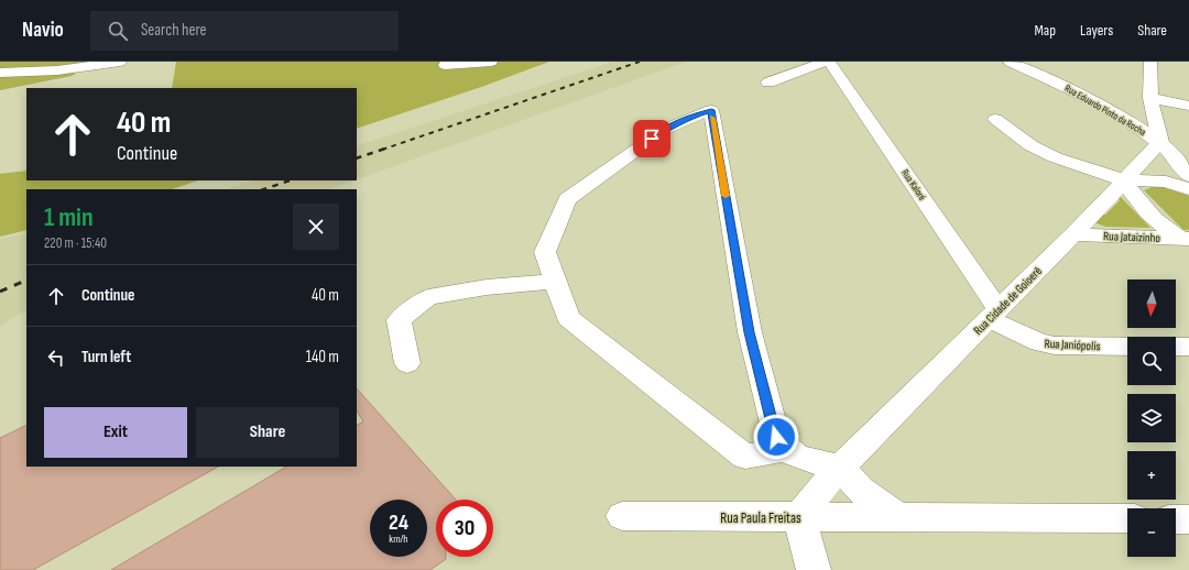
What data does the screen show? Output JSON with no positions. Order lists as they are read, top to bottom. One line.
{"streets":{"street":["Rua Eduardo Pinto da Rocha","Rua Kaloré","Rua Jataizinho","Rua Cidade de Goioerê","Rua Janiópolis","Rua Paula Freitas"]},"crossings":[["Rua Eduardo Pinto da Rocha","Rua Cidade de Goioerê"],["Rua Kaloré","Rua Cidade de Goioerê"],["Rua Kaloré","Rua Janiópolis"],["Rua Jataizinho","Rua Cidade de Goioerê"],["Rua Cidade de Goioerê","Rua Janiópolis"],["Rua Cidade de Goioerê","Rua Paula Freitas"]],"north":"bottom","page":{"header":"Navio","search":"Search here","nav":["Map","Layers","Share"],"turn":["40 m","Continue"],"heading":["1 min","220 m · 15:40"],"list":[{"name":"Continue","value":"40 m"},{"name":"Turn left","value":"140 m"}],"map_buttons":["+","−"],"buttons":["Exit","Share"],"speed":"24 km/h","limit":"30"}}
